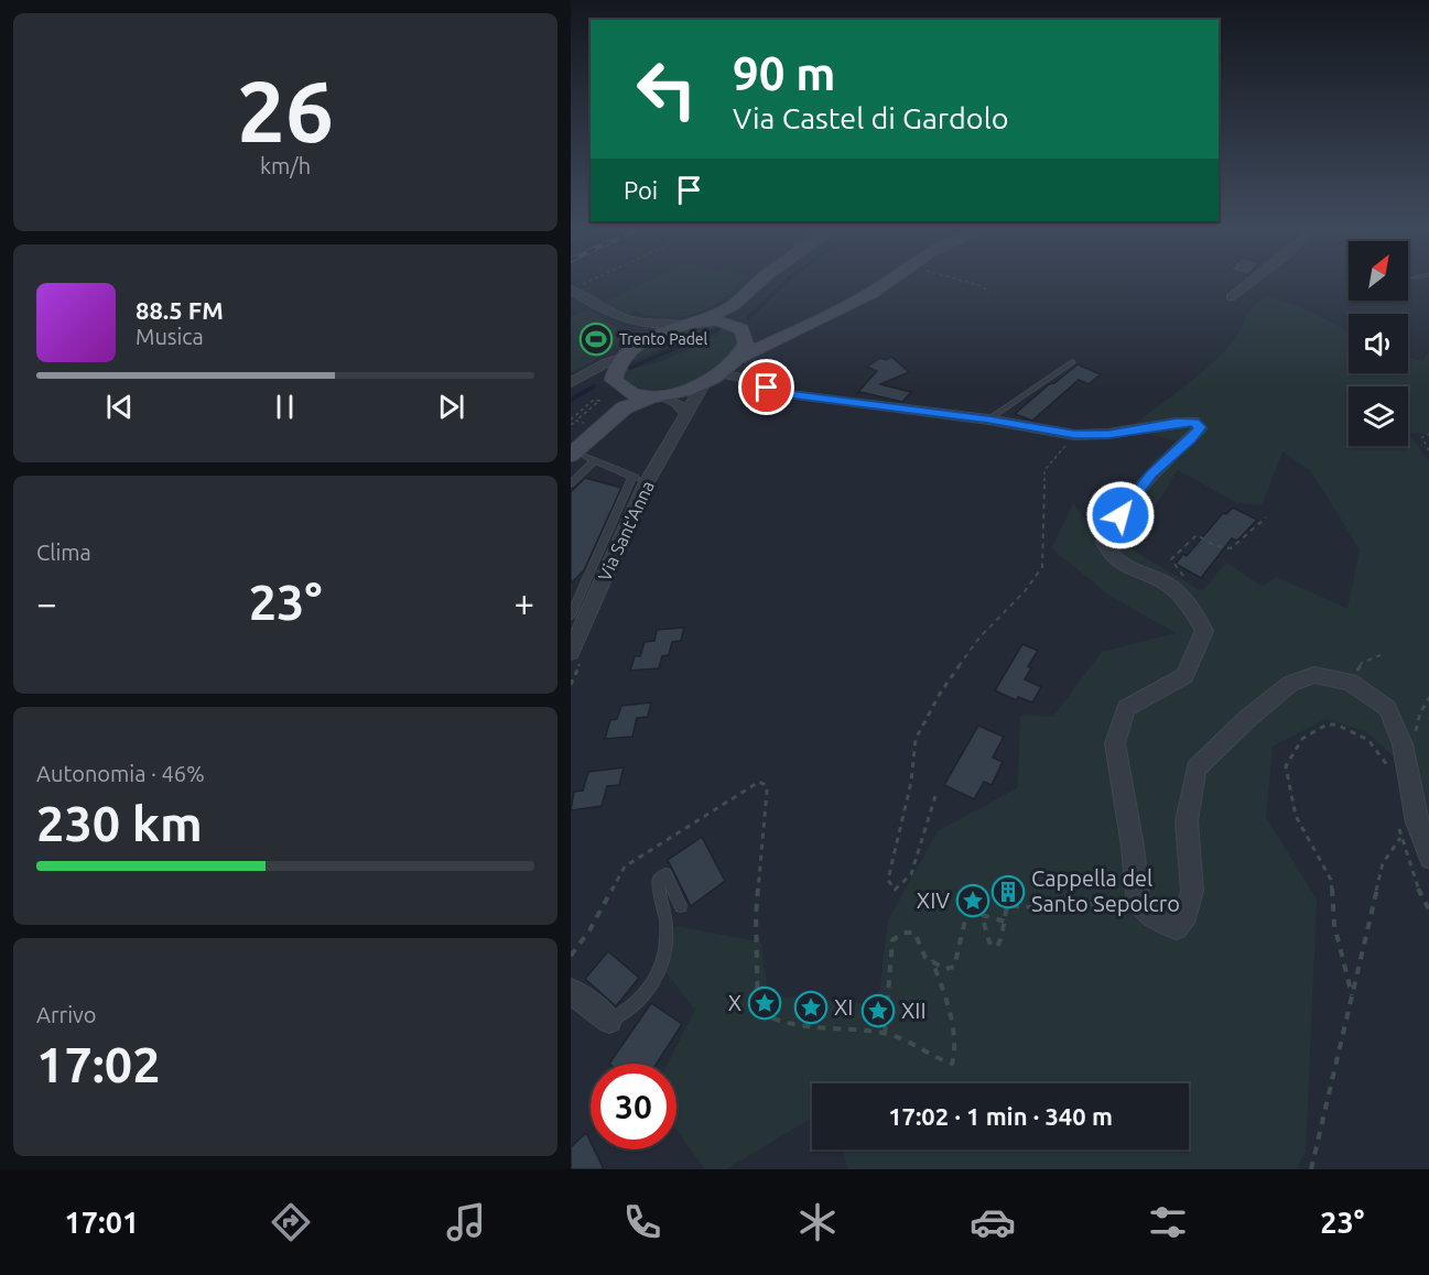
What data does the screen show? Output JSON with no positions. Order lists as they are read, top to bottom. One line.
{"streets":{"street":["Via Sant'Anna"]},"places":{"sports":["Trento Padel"],"building":["Cappella del Santo Sepolcro"],"place":["XIV","X","XI","XII"]},"north":"top right","page":{"tile":[["26","km/h"],"Clima",["Autonomia · 46%","230 km"],["Arrivo","17:02"]],"turn":["90 m","Via Castel di Gardolo"],"then":"Poi","song":["88.5 FM","Musica"],"heat":["−","23°","+"],"limit":"30","trip":"17:02 · 1 min · 340 m","tabs":["17:01","23°"]}}
